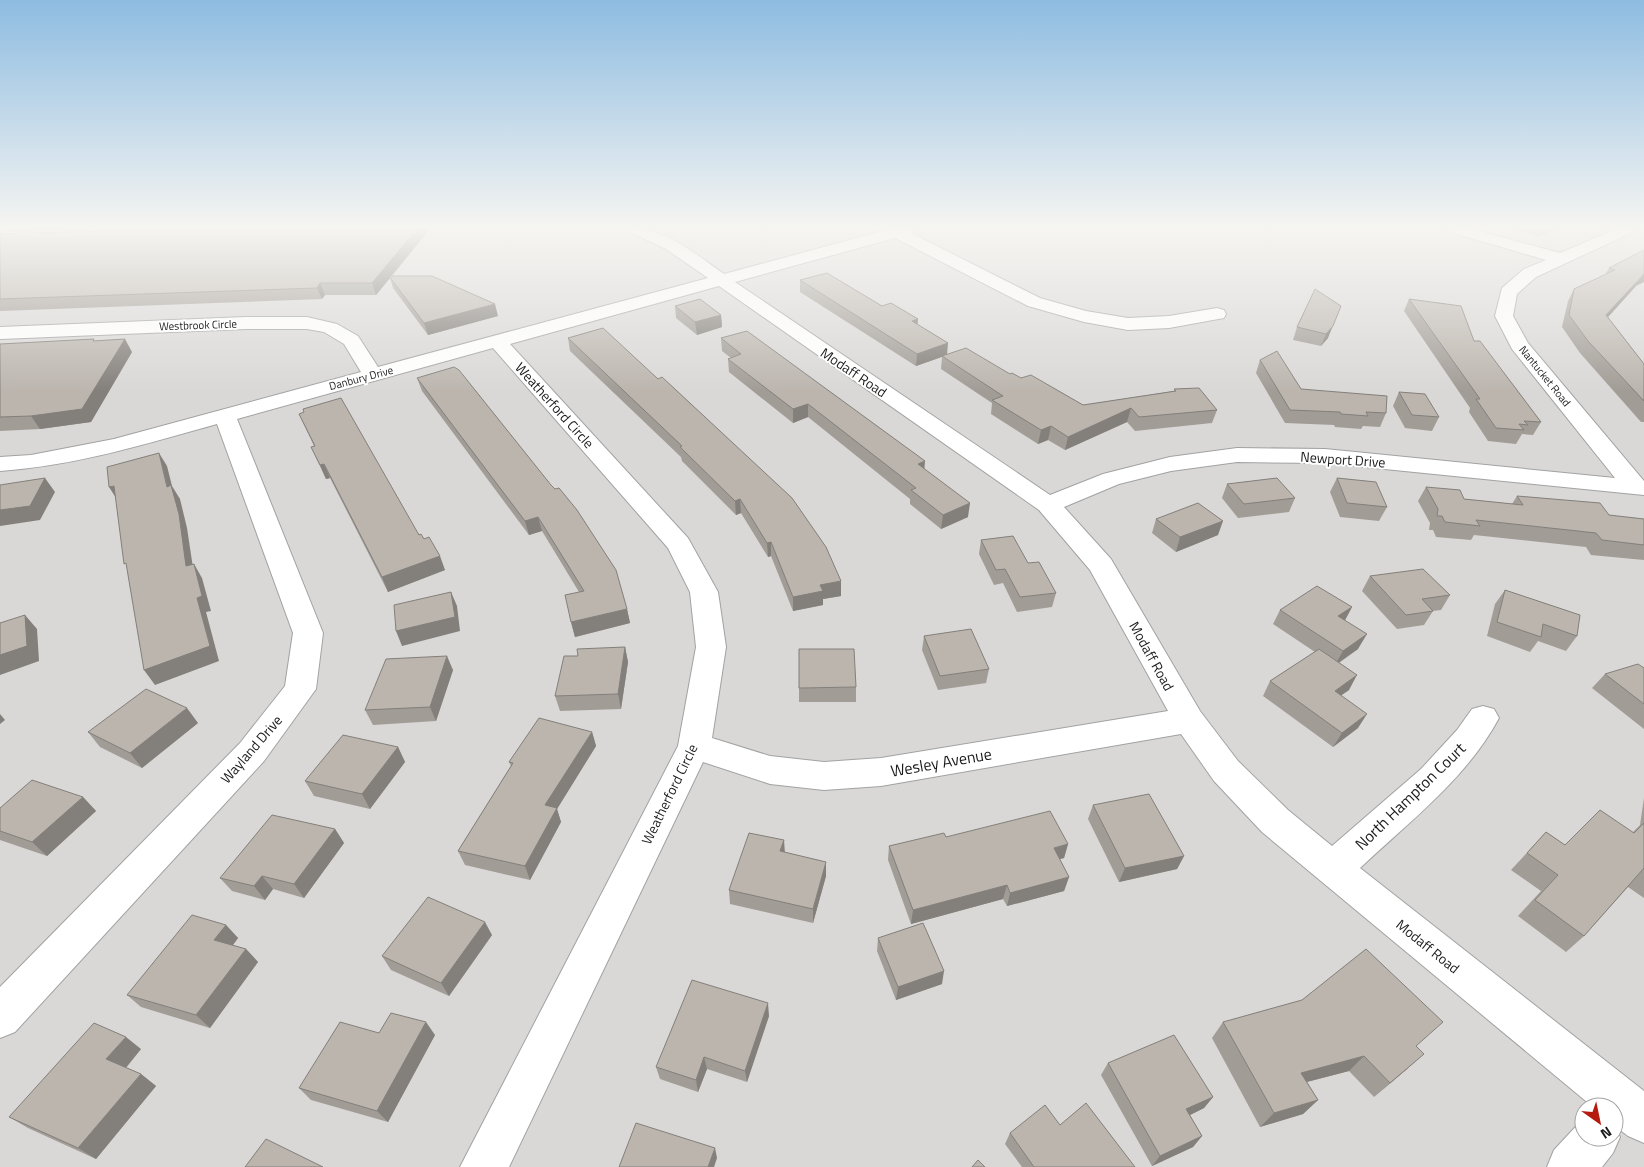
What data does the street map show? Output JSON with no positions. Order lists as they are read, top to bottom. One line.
{"streets":{"street":["Westbrook Circle","Modaff Road","Nantucket Road","Danbury Drive","Weatherford Circle","Newport Drive","Wayland Drive","Wesley Avenue","North Hampton Court"]},"crossings":[["Westbrook Circle","Danbury Drive"],["Modaff Road","Newport Drive"],["Modaff Road","Wesley Avenue"],["Modaff Road","North Hampton Court"],["Nantucket Road","Newport Drive"],["Danbury Drive","Weatherford Circle"],["Danbury Drive","Wayland Drive"],["Weatherford Circle","Wesley Avenue"]],"north":"bottom right"}
